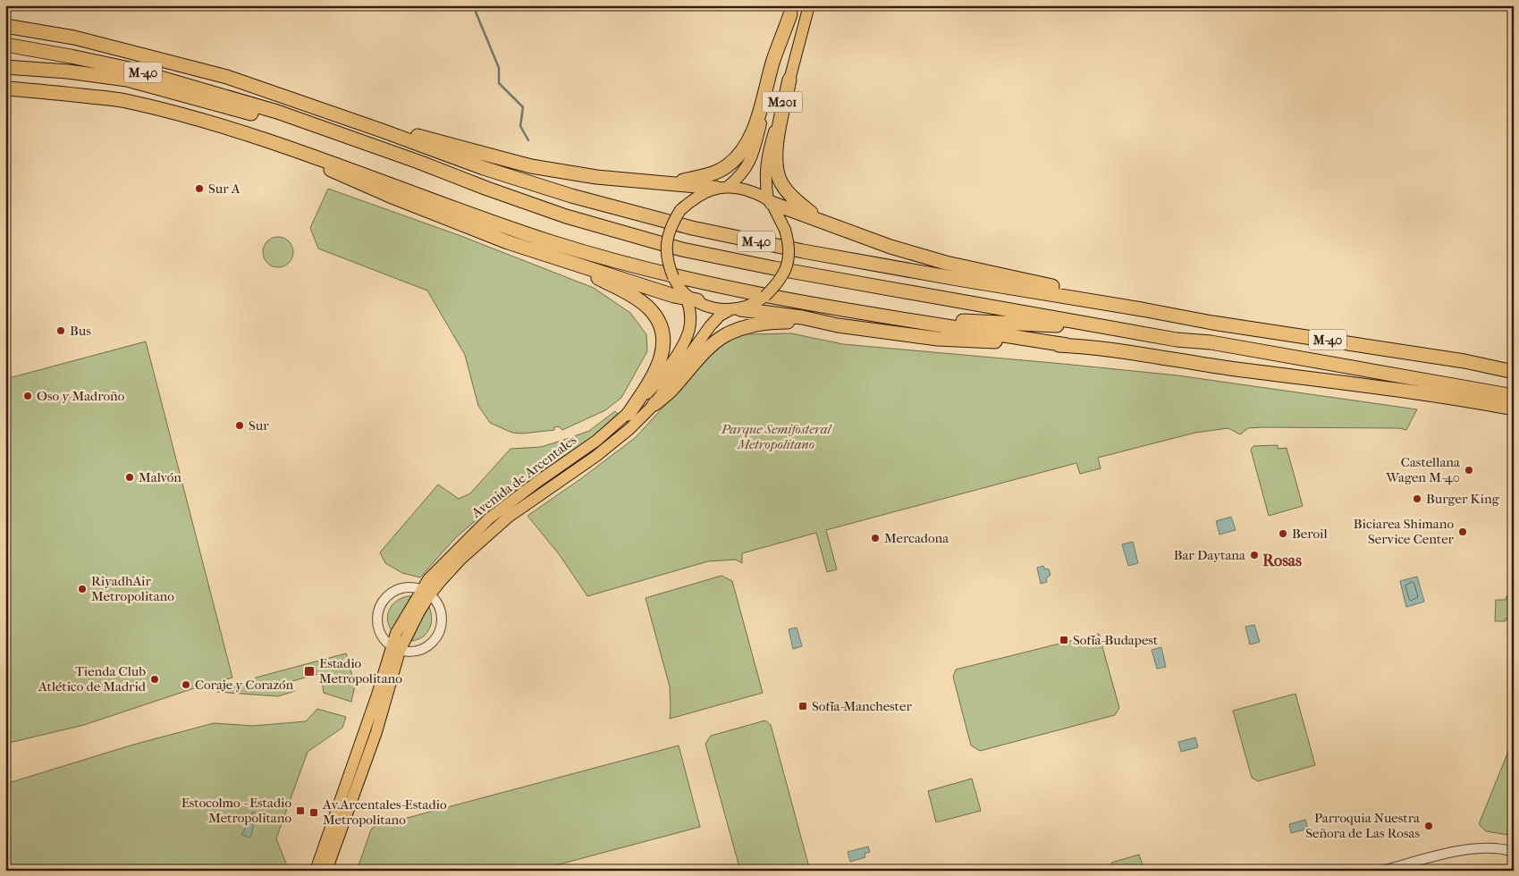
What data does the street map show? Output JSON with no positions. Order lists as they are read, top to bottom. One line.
{"streets":{"highway":["M-40"],"main road":["M201","Avenida de Arcentales"]},"crossings":[["M201","Avenida de Arcentales"]],"districts":["Rosas"],"parks":["Parque Semifosteral Metropolitano"],"places":{"other":["Sur A","Bus","Oso y Madroño","Sur","Castellana Wagen M-40","Malvón","Burger King","Biciarea Shimano Service Center","Beroil","Mercadona","Bar Daytana","RiyadhAir Metropolitano","Tienda Club Atlético de Madrid","Coraje y Corazón","Parroquia Nuestra Señora de Las Rosas"],"transit":["Sofía-Budapest","Estadio Metropolitano","Sofía-Manchester","Estocolmo - Estadio Metropolitano","Av.Arcentales-Estadio Metropolitano"]}}
